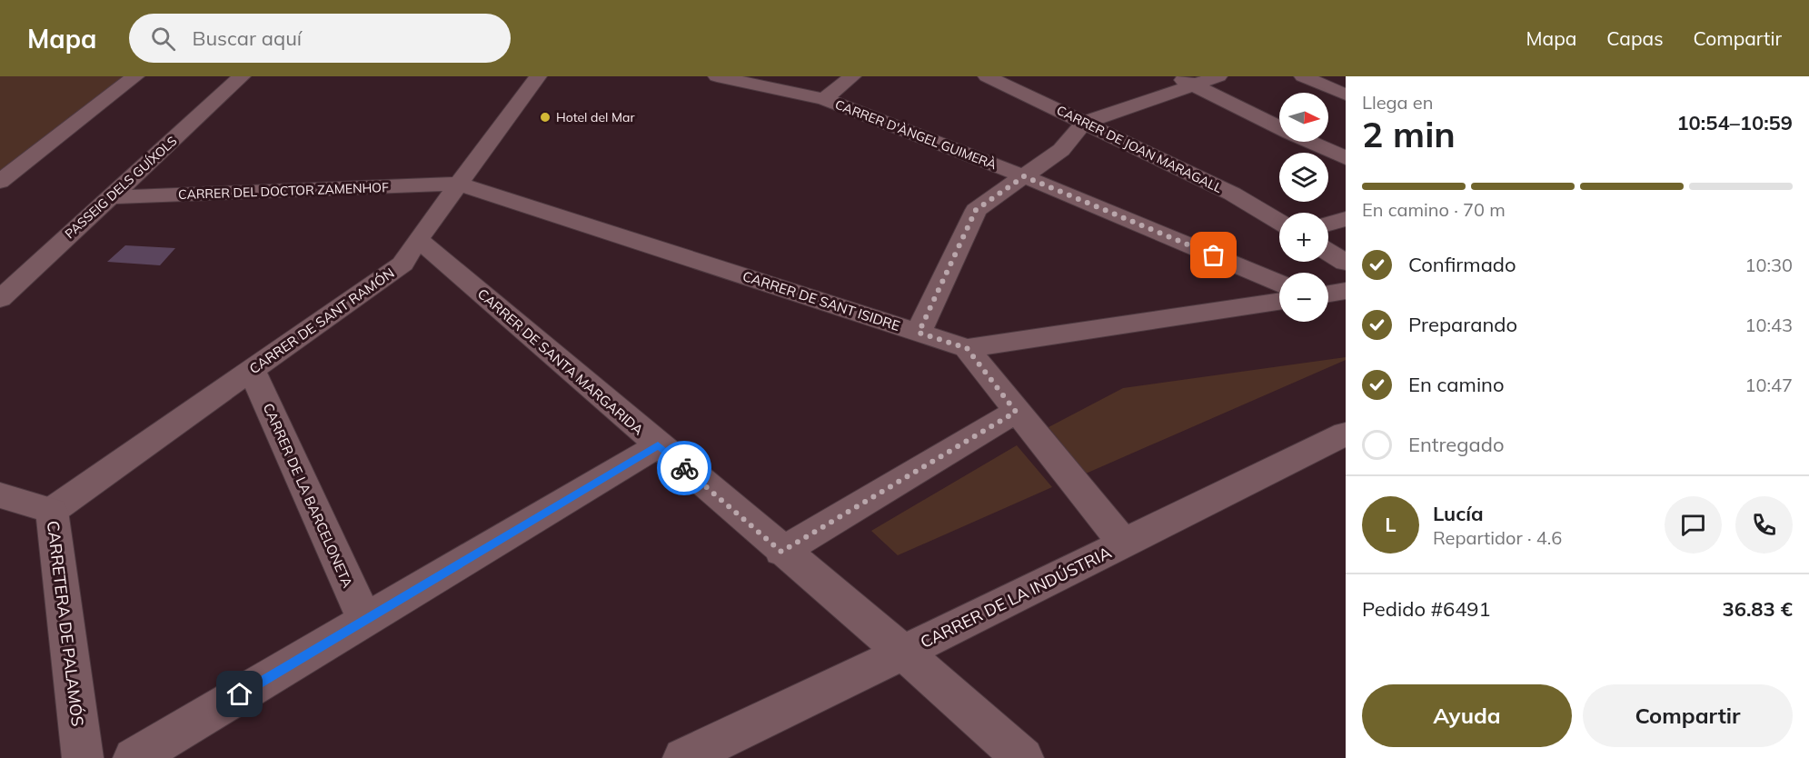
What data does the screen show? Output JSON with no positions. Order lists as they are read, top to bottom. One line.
{"streets":{"street":["CARRER D'ÀNGEL GUIMERÀ","CARRER DE JOAN MARAGALL","PASSEIG DELS GUÍXOLS","CARRER DEL DOCTOR ZAMENHOF","CARRER DE SANT ISIDRE","CARRER DE SANT RAMÓN","CARRER DE SANTA MARGARIDA","CARRER DE LA BARCELONETA","CARRER DE LA INDÚSTRIA","CARRETERA DE PALAMÓS"]},"crossings":[["PASSEIG DELS GUÍXOLS","CARRER DEL DOCTOR ZAMENHOF"],["CARRER DEL DOCTOR ZAMENHOF","CARRER DE SANT ISIDRE"],["CARRER DEL DOCTOR ZAMENHOF","CARRER DE SANT RAMÓN"],["CARRER DE SANT ISIDRE","CARRER DE SANT RAMÓN"],["CARRER DE SANT RAMÓN","CARRER DE SANTA MARGARIDA"],["CARRER DE SANT RAMÓN","CARRER DE LA BARCELONETA"],["CARRER DE SANT RAMÓN","CARRETERA DE PALAMÓS"],["CARRER DE SANTA MARGARIDA","CARRER DE LA INDÚSTRIA"]],"places":["Hotel del Mar"],"north":"right","page":{"header":"Mapa","search":"Buscar aquí","nav":["Mapa","Capas","Compartir"],"heading":["2 min","Llega en","10:54–10:59"],"panel":["Lucía","Repartidor · 4.6","Pedido #6491","36.83 €"],"map_buttons":["+","−"],"bar":"En camino · 70 m","list":[["Confirmado","10:30"],["Preparando","10:43"],["En camino","10:47"],"Entregado"],"round":"L","buttons":["Ayuda","Compartir"]}}
